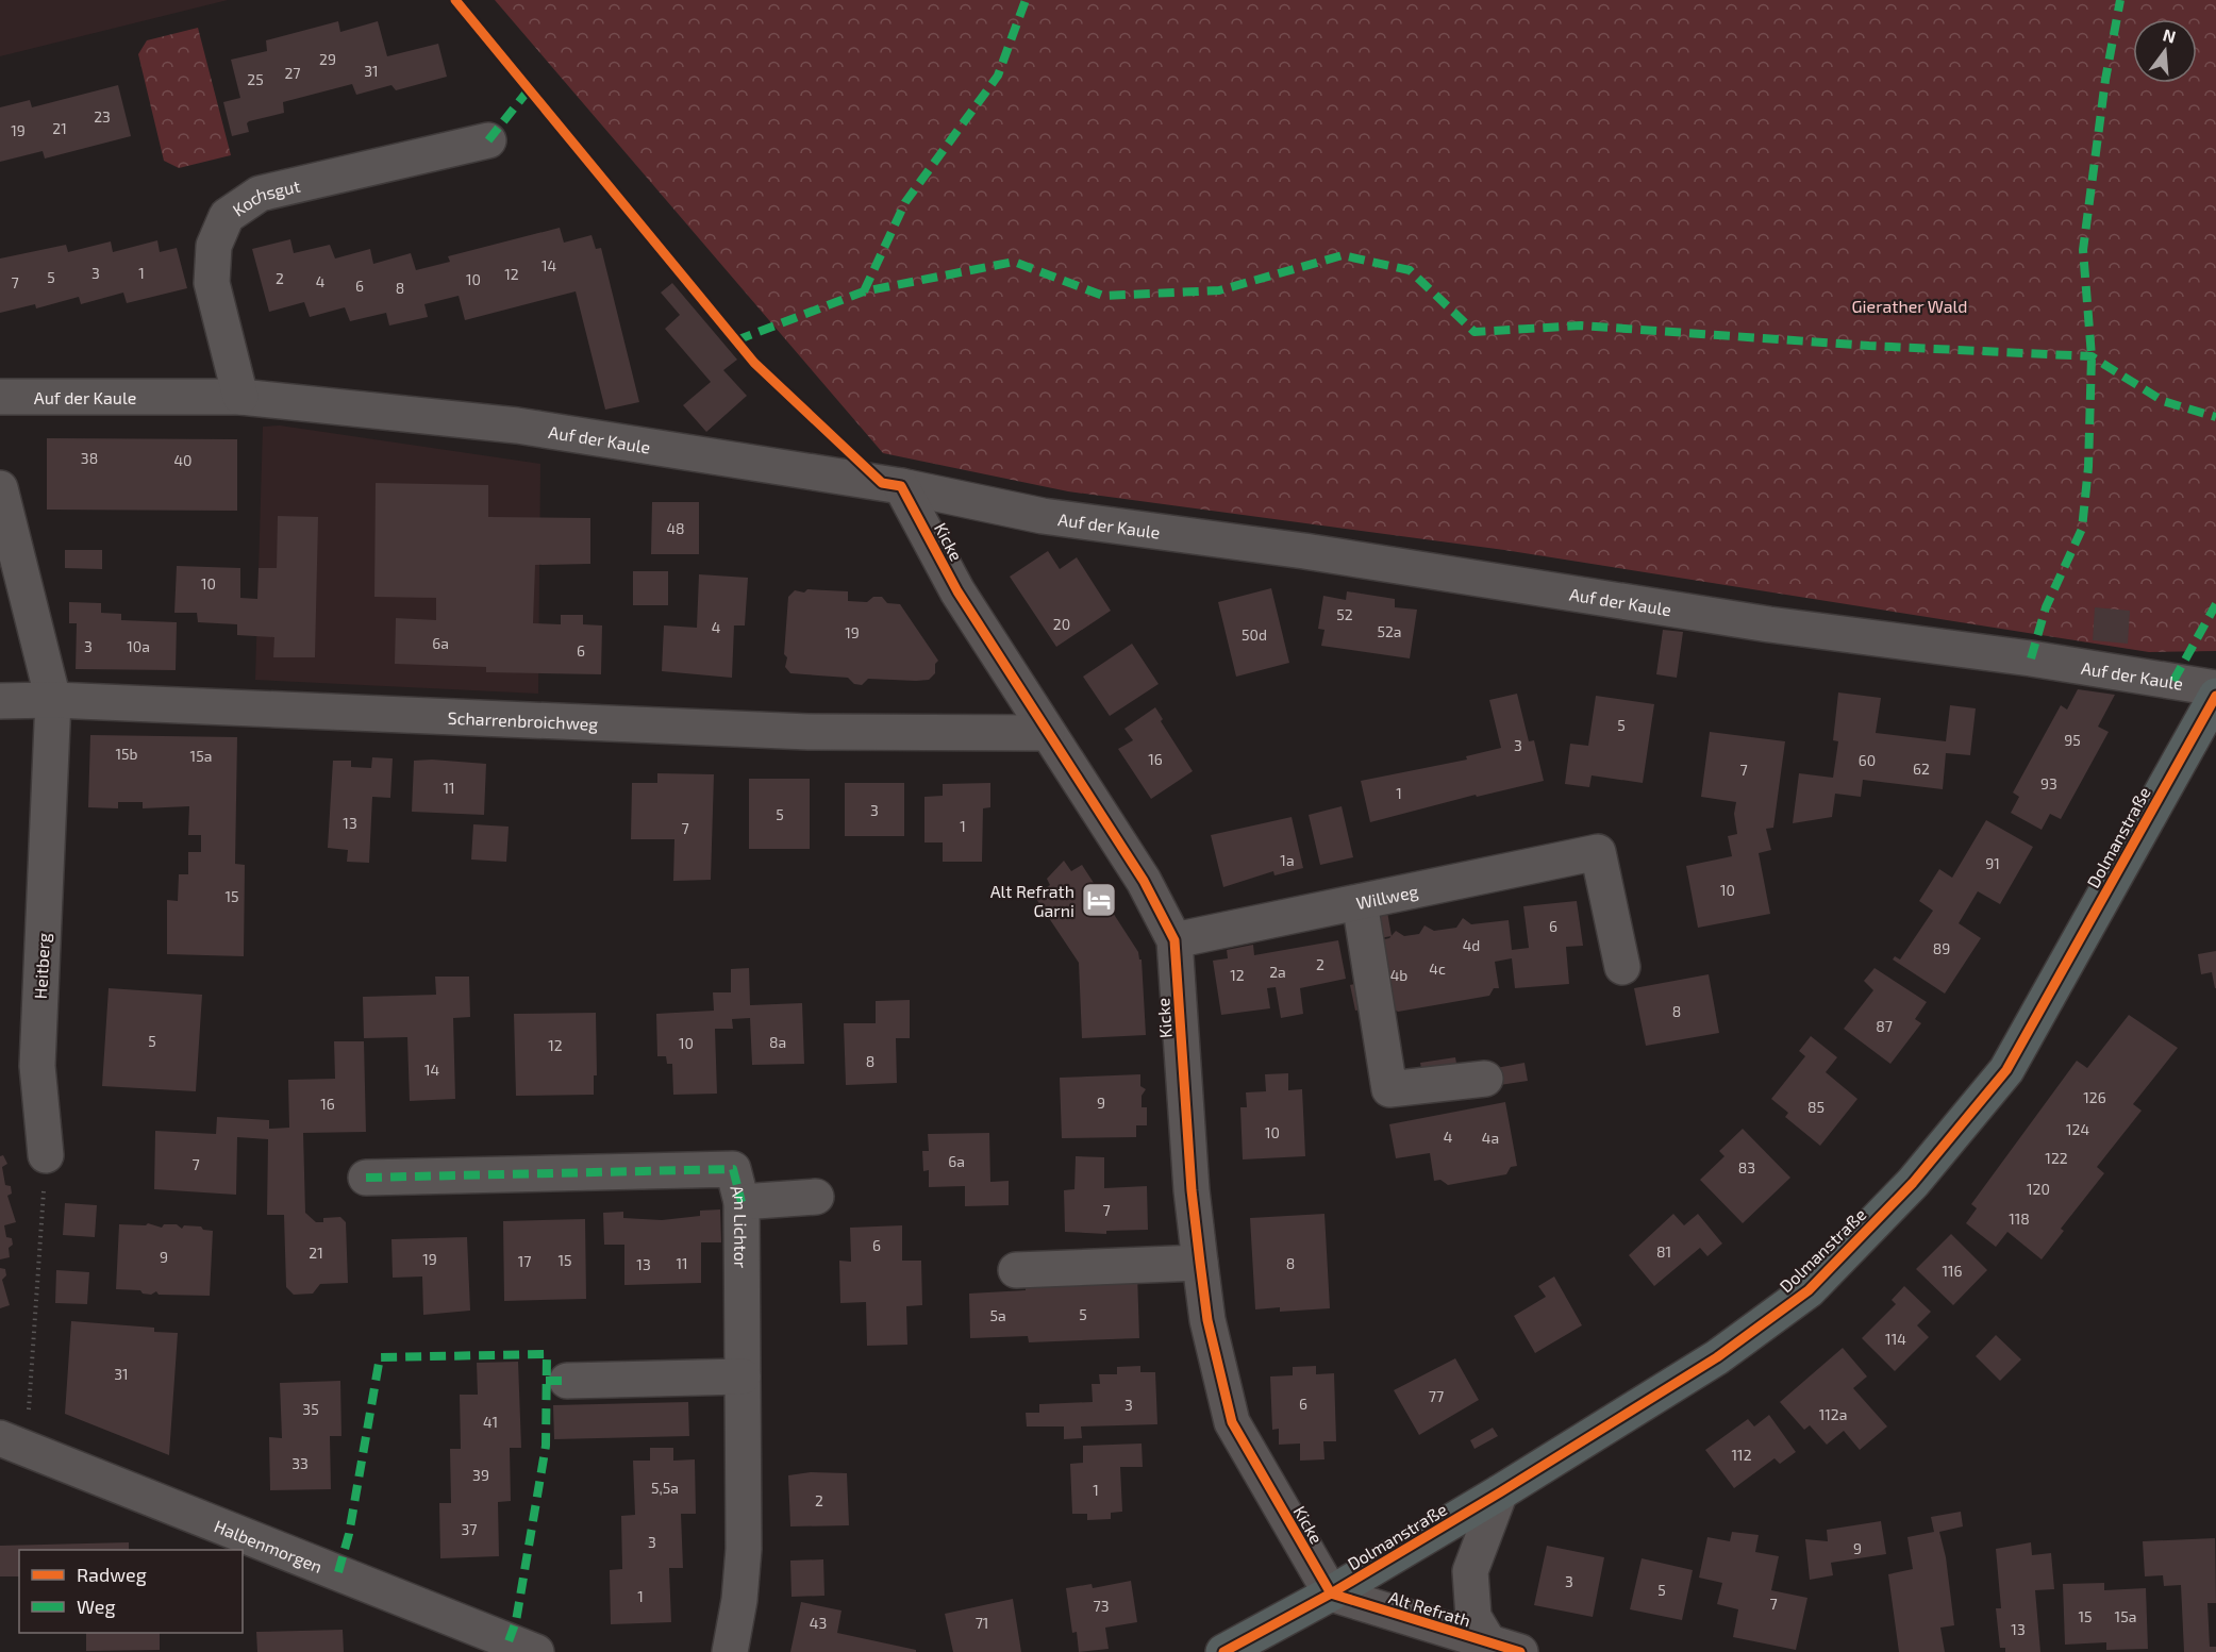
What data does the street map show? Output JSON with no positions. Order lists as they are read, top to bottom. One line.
{"streets":{"main road":["Dolmanstraße"],"street":["Kochsgut","Auf der Kaule","Kicke","Scharrenbroichweg","Willweg","Heitberg","Am Lichtor","Halbenmorgen","Alt Refrath"]},"crossings":[["Kochsgut","Auf der Kaule"],["Auf der Kaule","Kicke"],["Kicke","Scharrenbroichweg"],["Kicke","Dolmanstraße"],["Kicke","Willweg"],["Kicke","Alt Refrath"],["Scharrenbroichweg","Heitberg"],["Dolmanstraße","Alt Refrath"]],"parks":["Gierather Wald"],"places":{"hotel":["Alt Refrath Garni"]},"house_numbers":["29","31","27","25","23","21","19","14","3","1","12","5","2","10","4","7","6","8","38","40","48","10","52","20","4","52a","19","50d","6a","3","10a","6","5","95","3","15b","15a","16","60","62","7","93","11","1","3","5","13","1","7","1a","91","10","15","6","4d","89","2","4c","2a","12","4b","8","87","5","8a","10","12","8","14","126","9","16","85","124","10","4","4a","122","6a","7","83","120","7","118","6","81","21","9","19","15","17","11","8","13","116","5","5a","114","31","77","6","3","35","112a","41","112","33","39","5,5a","1","2","37","3","9","3","5","1","7","73","15","15a","43","71","13"],"legend":["Radweg","Weg"],"north":"top"}
